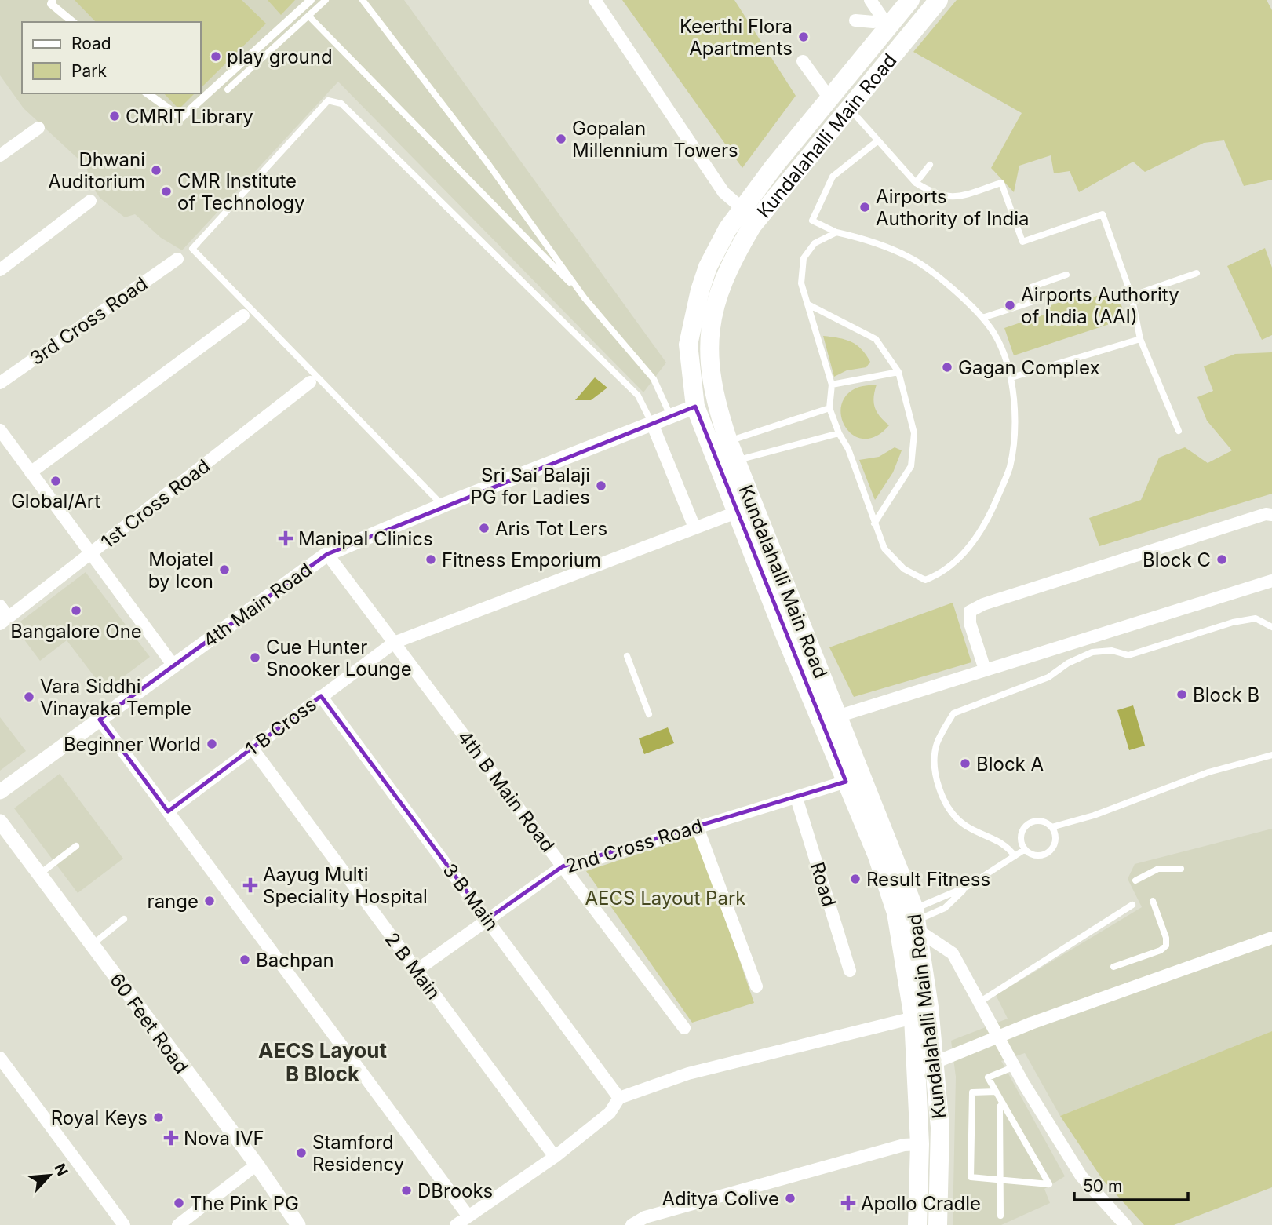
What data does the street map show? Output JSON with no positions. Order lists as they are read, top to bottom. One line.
{"streets":{"main road":["Kundalahalli Main Road"],"street":["3rd Cross Road","1st Cross Road","4th Main Road","1 B Cross","4th B Main Road","2nd Cross Road","Road","3 B Main","2 B Main","60 Feet Road"]},"crossings":[["Kundalahalli Main Road","4th Main Road"],["Kundalahalli Main Road","2nd Cross Road"],["4th Main Road","4th B Main Road"],["1 B Cross","4th B Main Road"],["1 B Cross","3 B Main"],["1 B Cross","2 B Main"],["4th B Main Road","2nd Cross Road"],["2nd Cross Road","Road"],["2nd Cross Road","3 B Main"],["2nd Cross Road","2 B Main"]],"districts":["AECS Layout B Block"],"parks":["AECS Layout Park"],"places":{"other":["Keerthi Flora Apartments","play ground","CMRIT Library","Gopalan Millennium Towers","Dhwani Auditorium","CMR Institute of Technology","Airports Authority of India","Airports Authority of India (AAI)","Gagan Complex","Global/Art","Sri Sai Balaji PG for Ladies","Aris Tot Lers","Fitness Emporium","Block C","Mojatel by Icon","Bangalore One","Cue Hunter Snooker Lounge","Block B","Vara Siddhi Vinayaka Temple","Beginner World","Block A","Result Fitness","range","Bachpan","Royal Keys","Stamford Residency","DBrooks","Aditya Colive","The Pink PG"],"health":["Manipal Clinics","Aayug Multi Speciality Hospital","Nova IVF","Apollo Cradle"]},"legend":["Road","Park"],"scale_bar":"50 m","north":"top right"}
